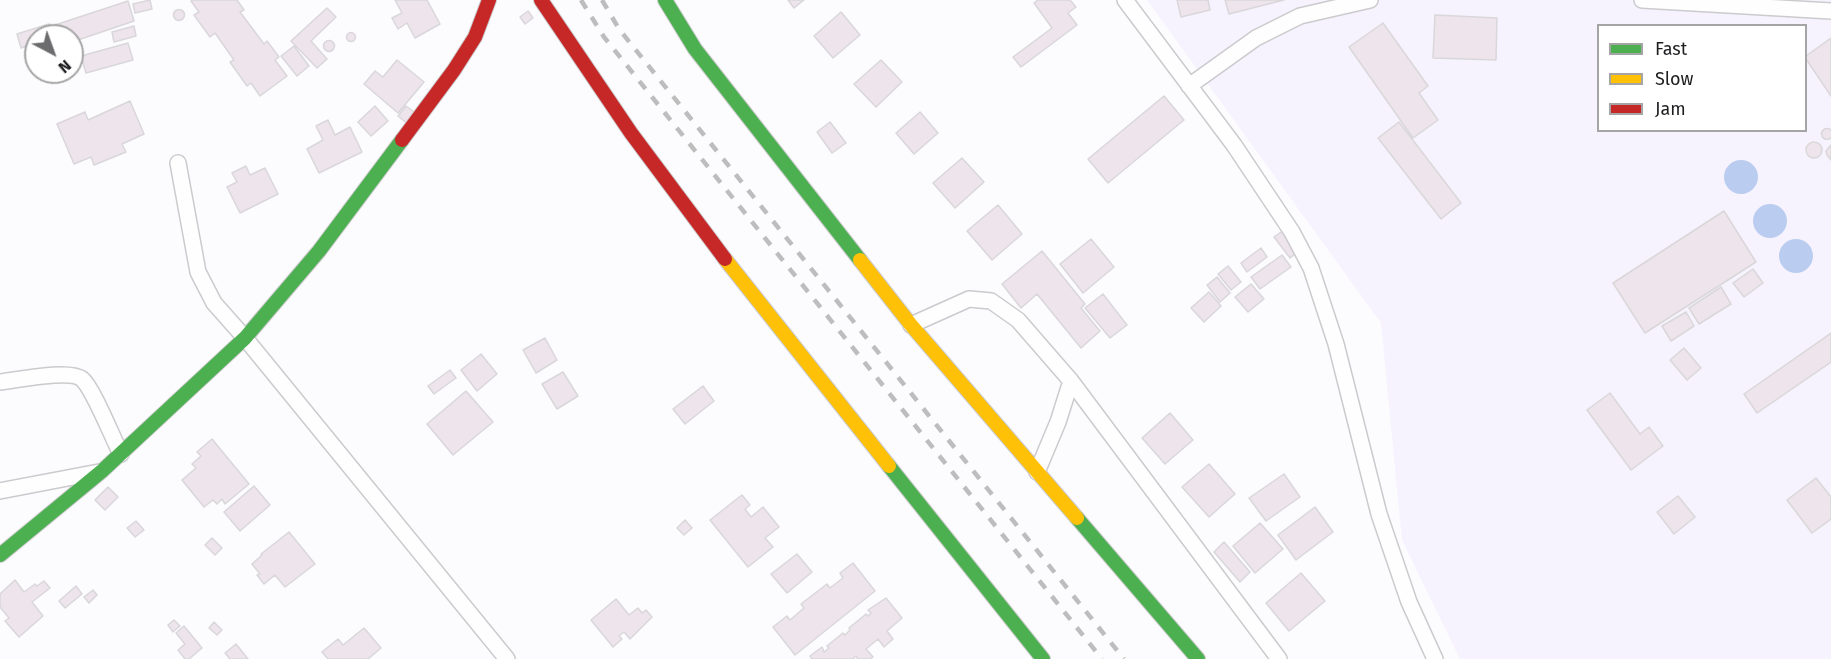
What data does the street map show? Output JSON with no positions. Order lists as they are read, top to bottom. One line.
{"legend":["Fast","Slow","Jam"],"north":"bottom right"}
